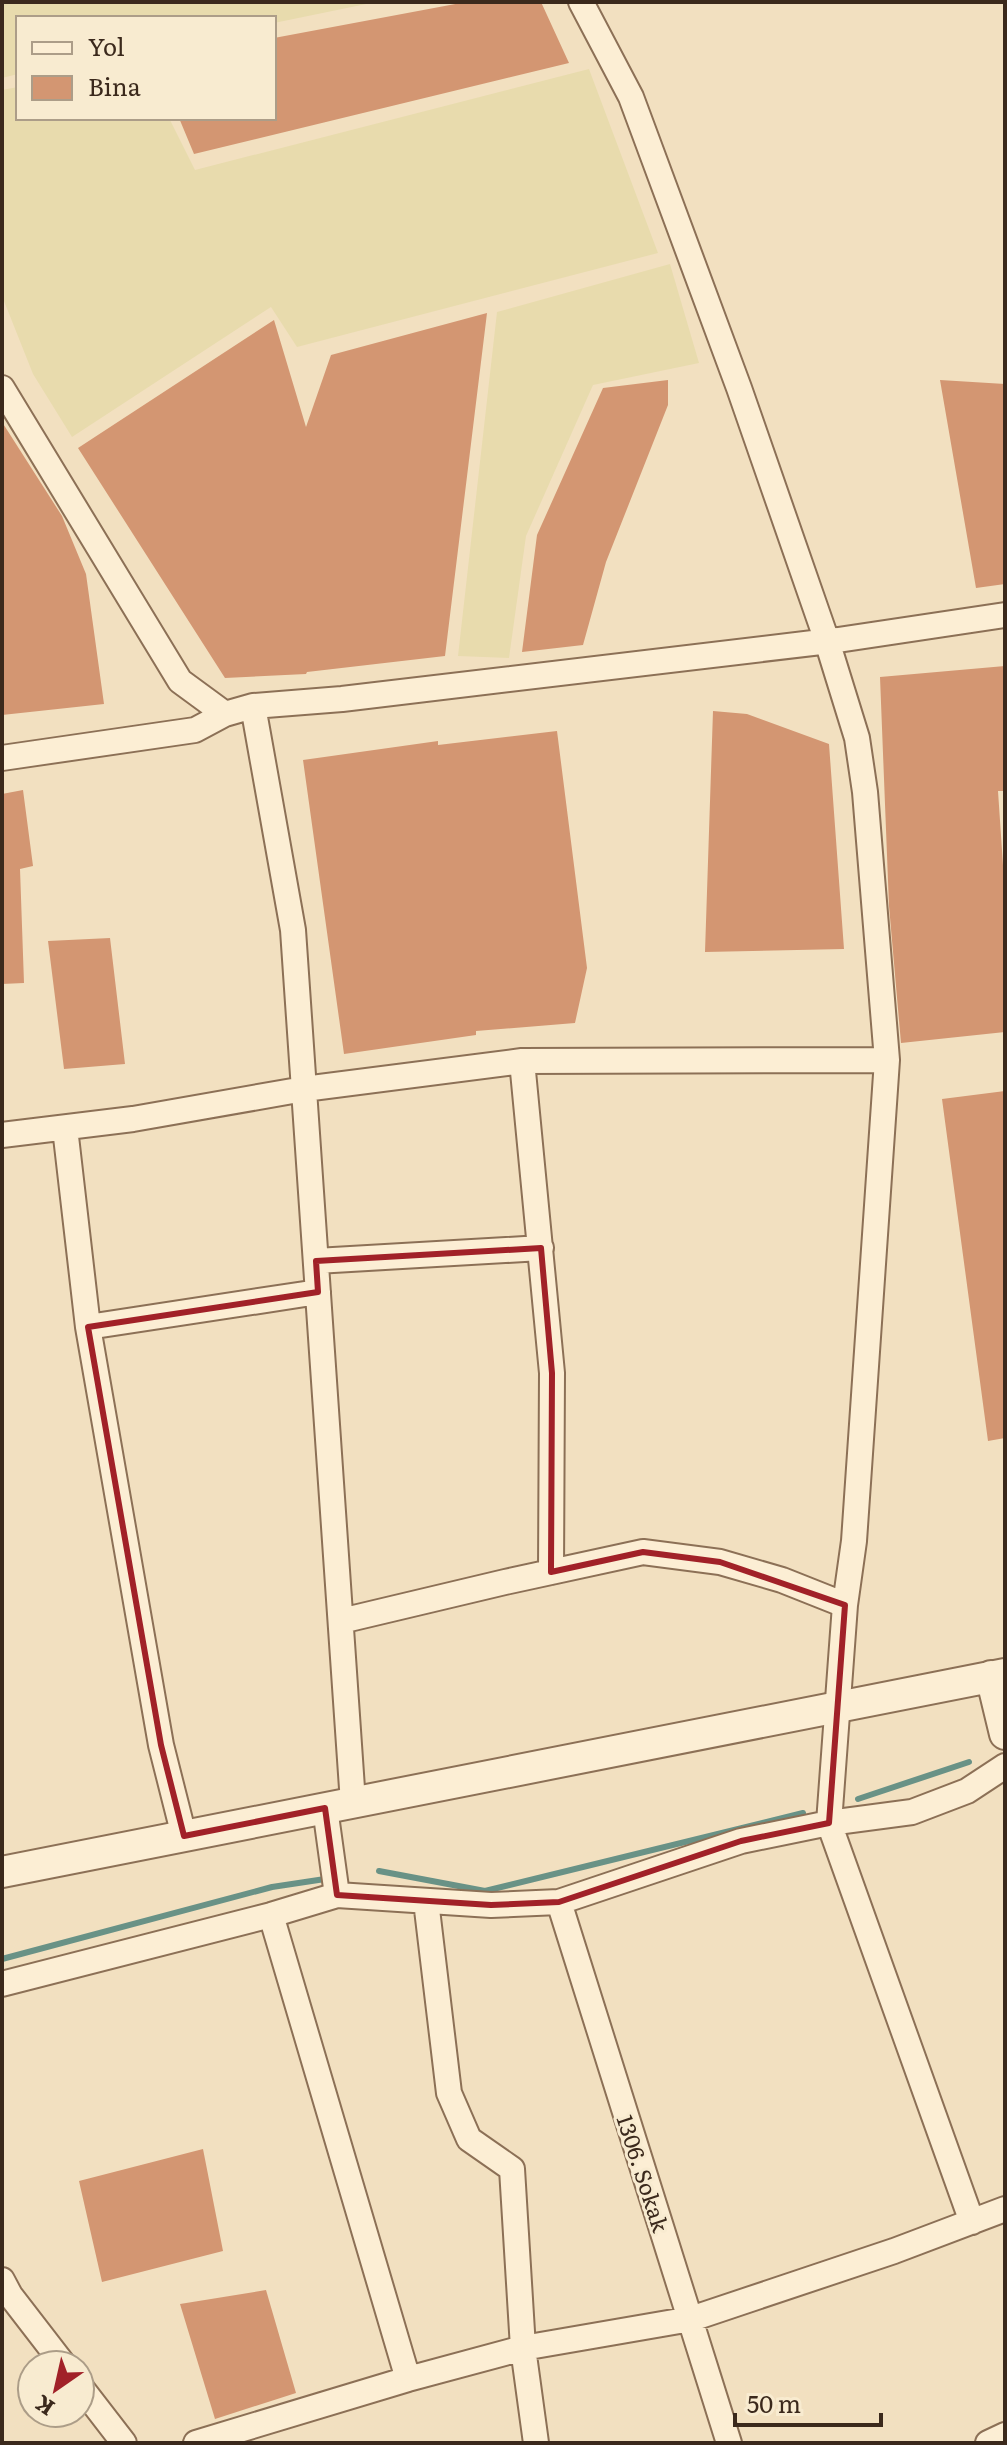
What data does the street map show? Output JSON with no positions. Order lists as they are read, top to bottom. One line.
{"streets":{"street":["1306. Sokak"]},"legend":["Yol","Bina"],"scale_bar":"50 m","north":"bottom left"}
